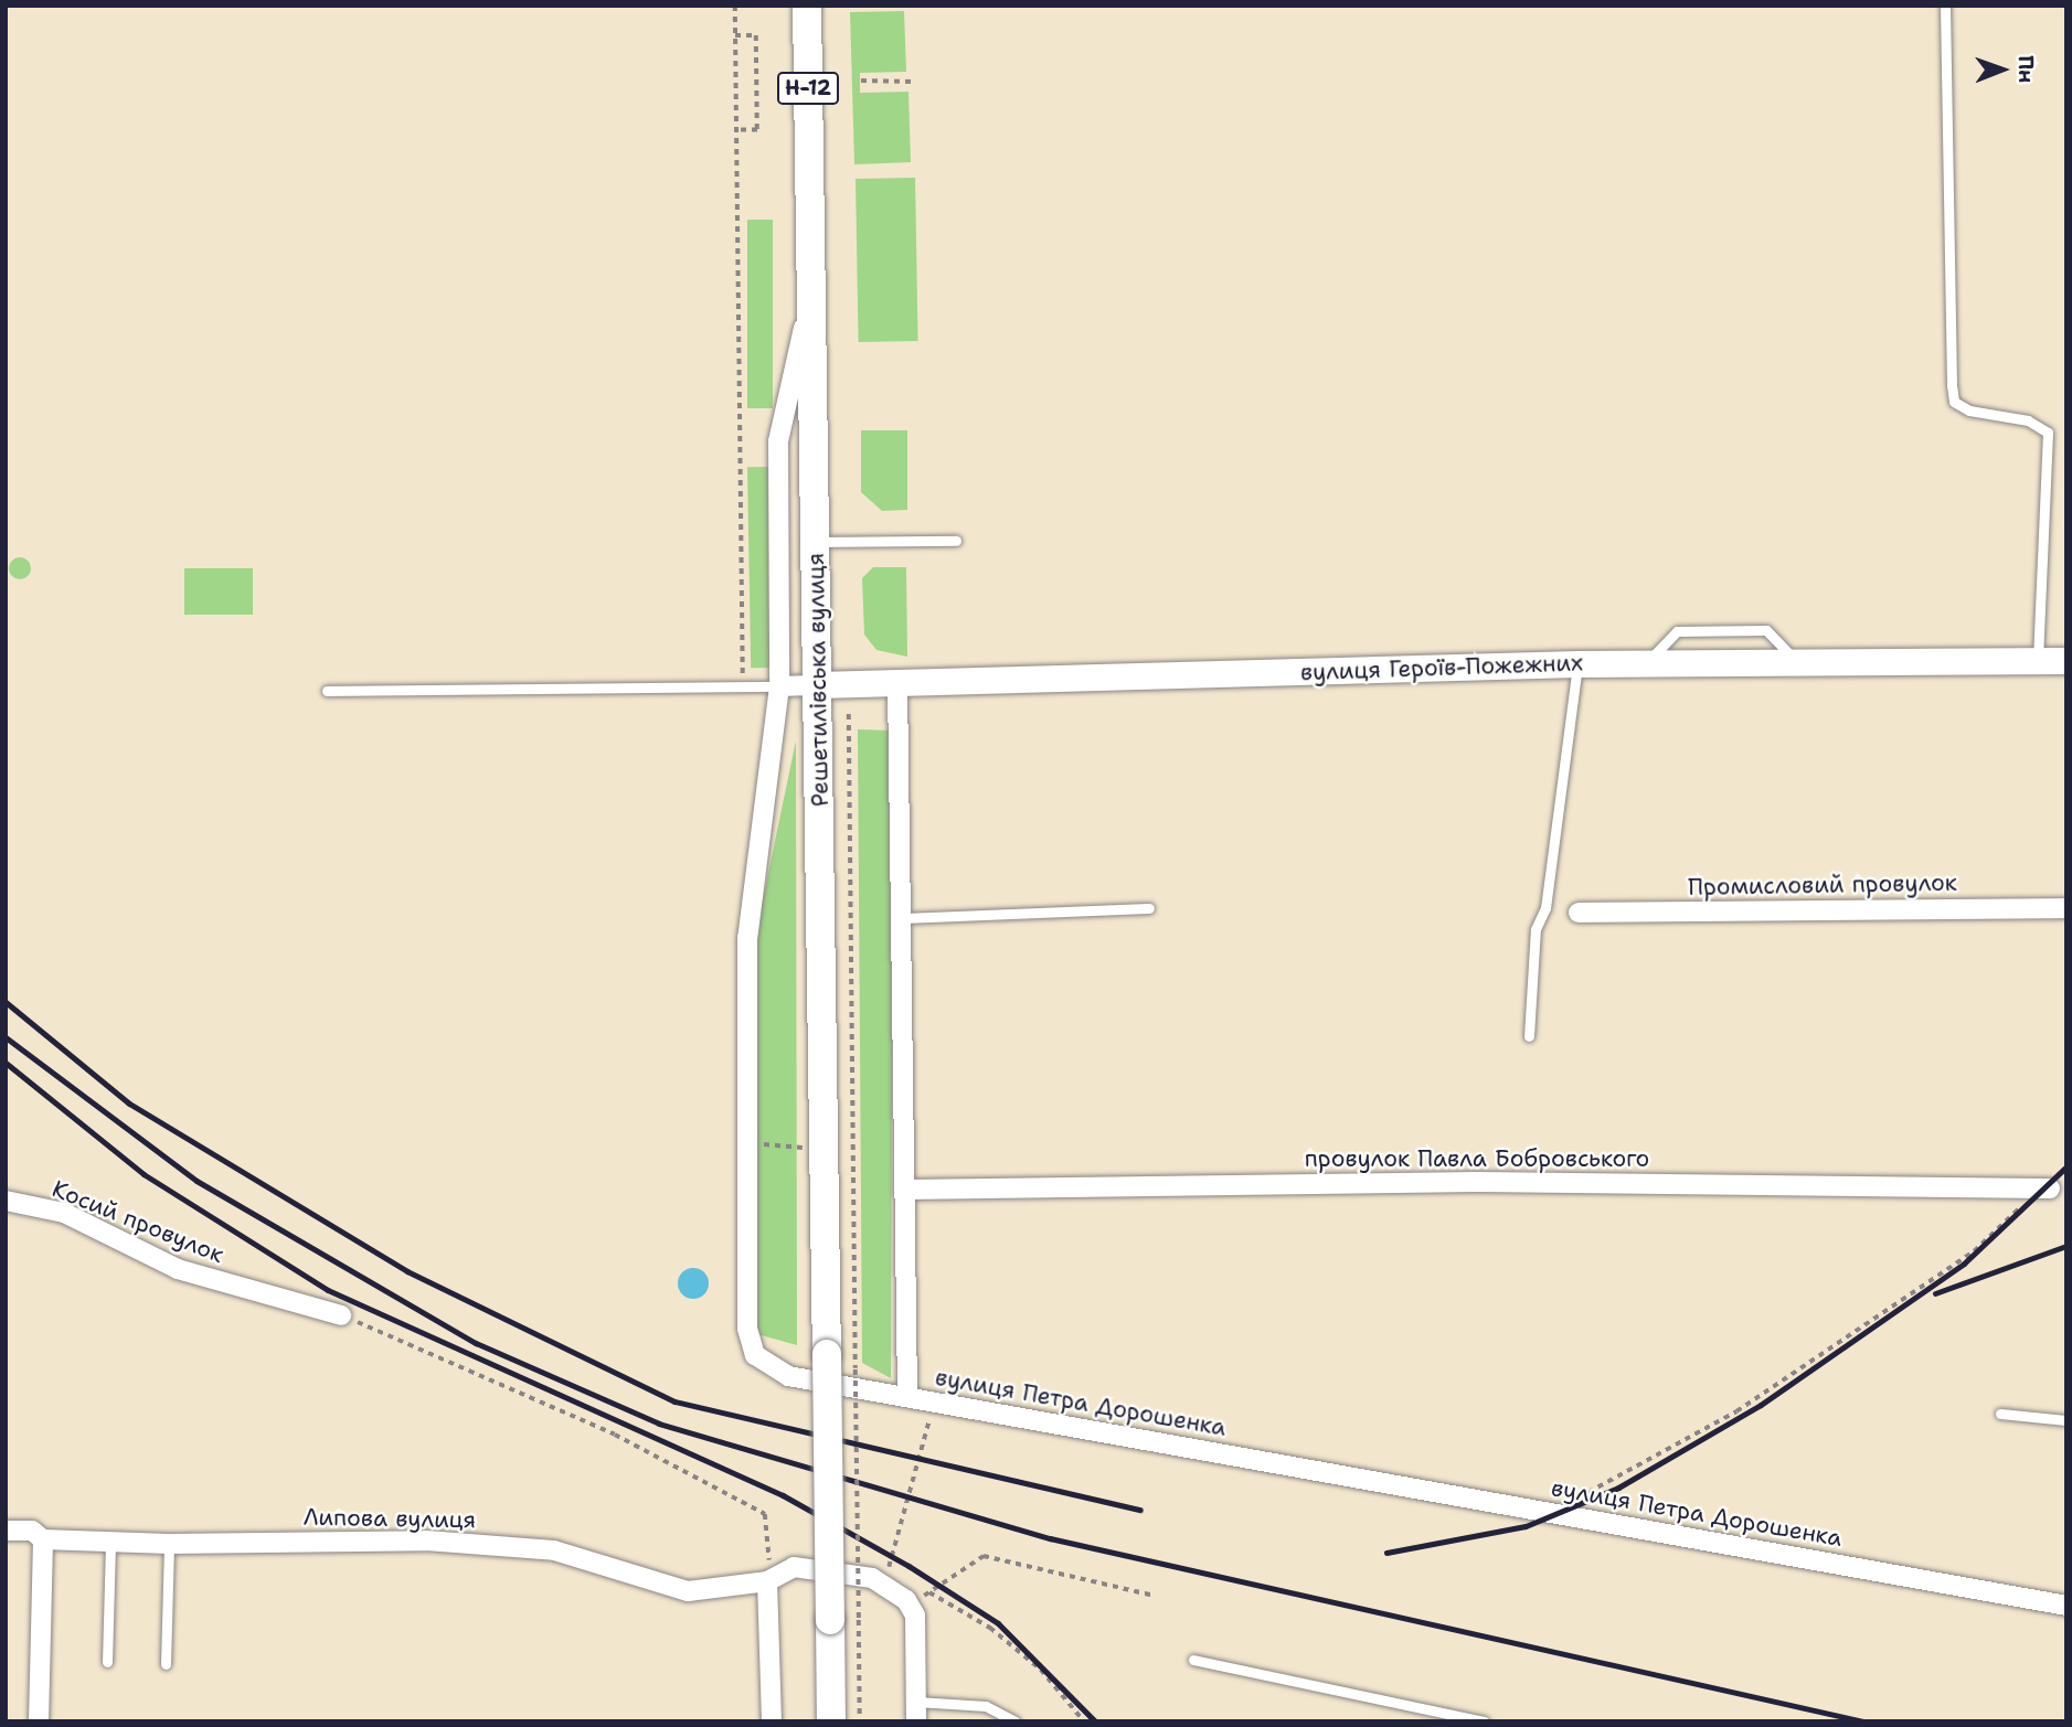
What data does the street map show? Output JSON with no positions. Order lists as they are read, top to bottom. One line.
{"streets":{"main road":["Н-12","Решетилівська вулиця"],"street":["вулиця Героїв-Пожежних","Промисловий провулок","провулок Павла Бобровського","Косий провулок","вулиця Петра Дорошенка","Липова вулиця"]},"crossings":[["вулиця Героїв-Пожежних","Решетилівська вулиця"],["Решетилівська вулиця","вулиця Петра Дорошенка"]],"north":"right"}
